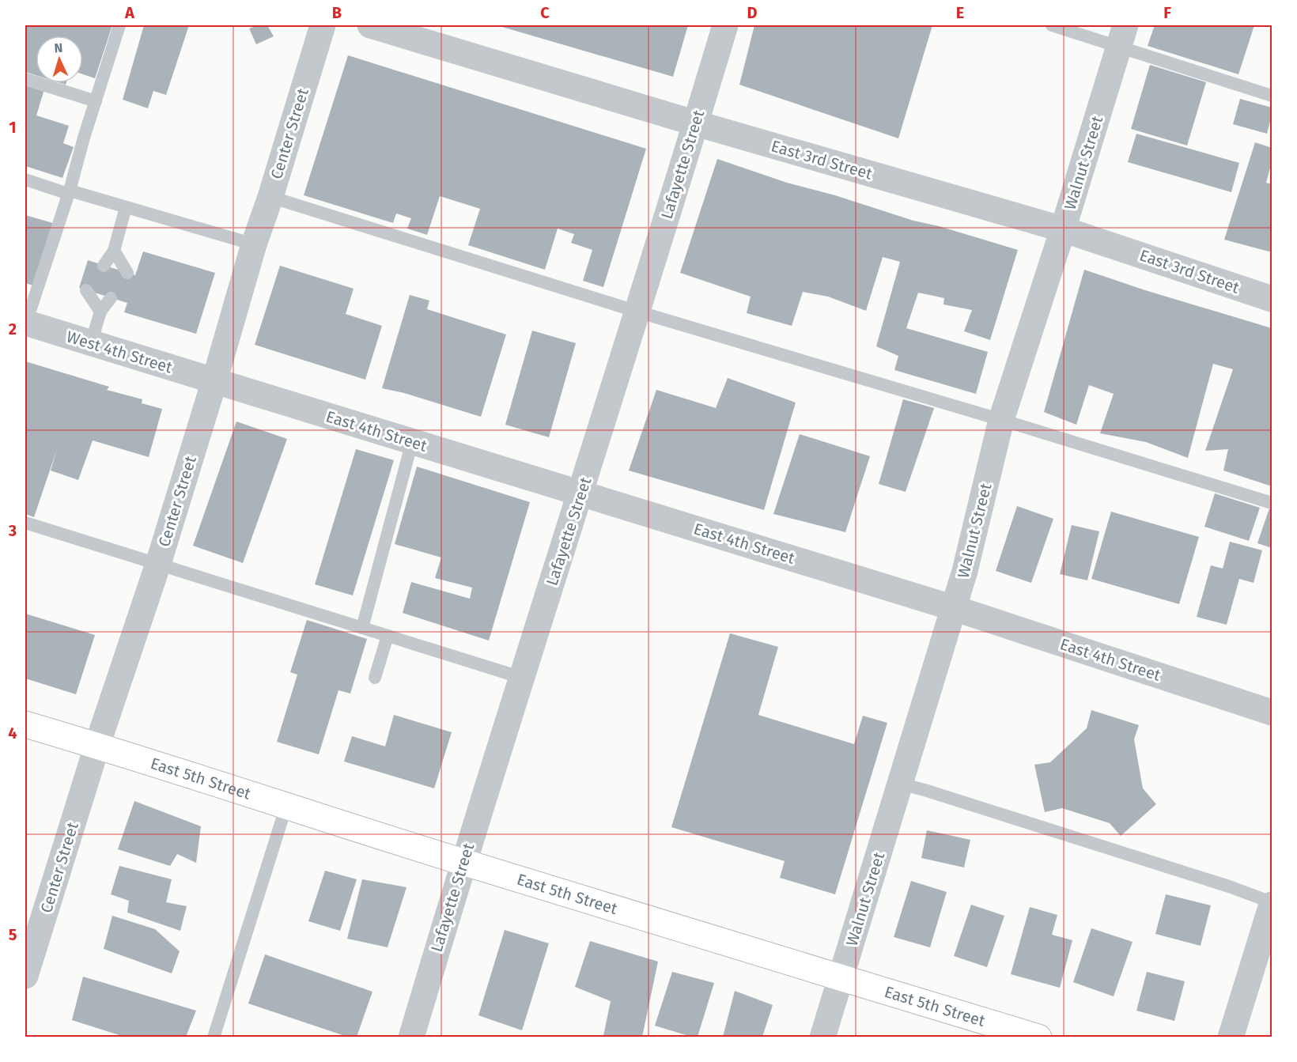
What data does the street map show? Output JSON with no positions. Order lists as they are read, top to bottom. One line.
{"streets":{"street":["Center Street","East 3rd Street","Walnut Street","Lafayette Street","West 4th Street","East 4th Street","East 5th Street"]},"crossings":[["Center Street","West 4th Street"],["Center Street","East 4th Street"],["Center Street","East 5th Street"],["East 3rd Street","Walnut Street"],["East 3rd Street","Lafayette Street"],["Walnut Street","East 4th Street"],["Walnut Street","East 5th Street"],["Lafayette Street","East 4th Street"],["Lafayette Street","East 5th Street"],["West 4th Street","East 4th Street"]],"north":"top","grid":{"columns":["A","B","C","D","E","F"],"rows":["1","2","3","4","5"]}}
